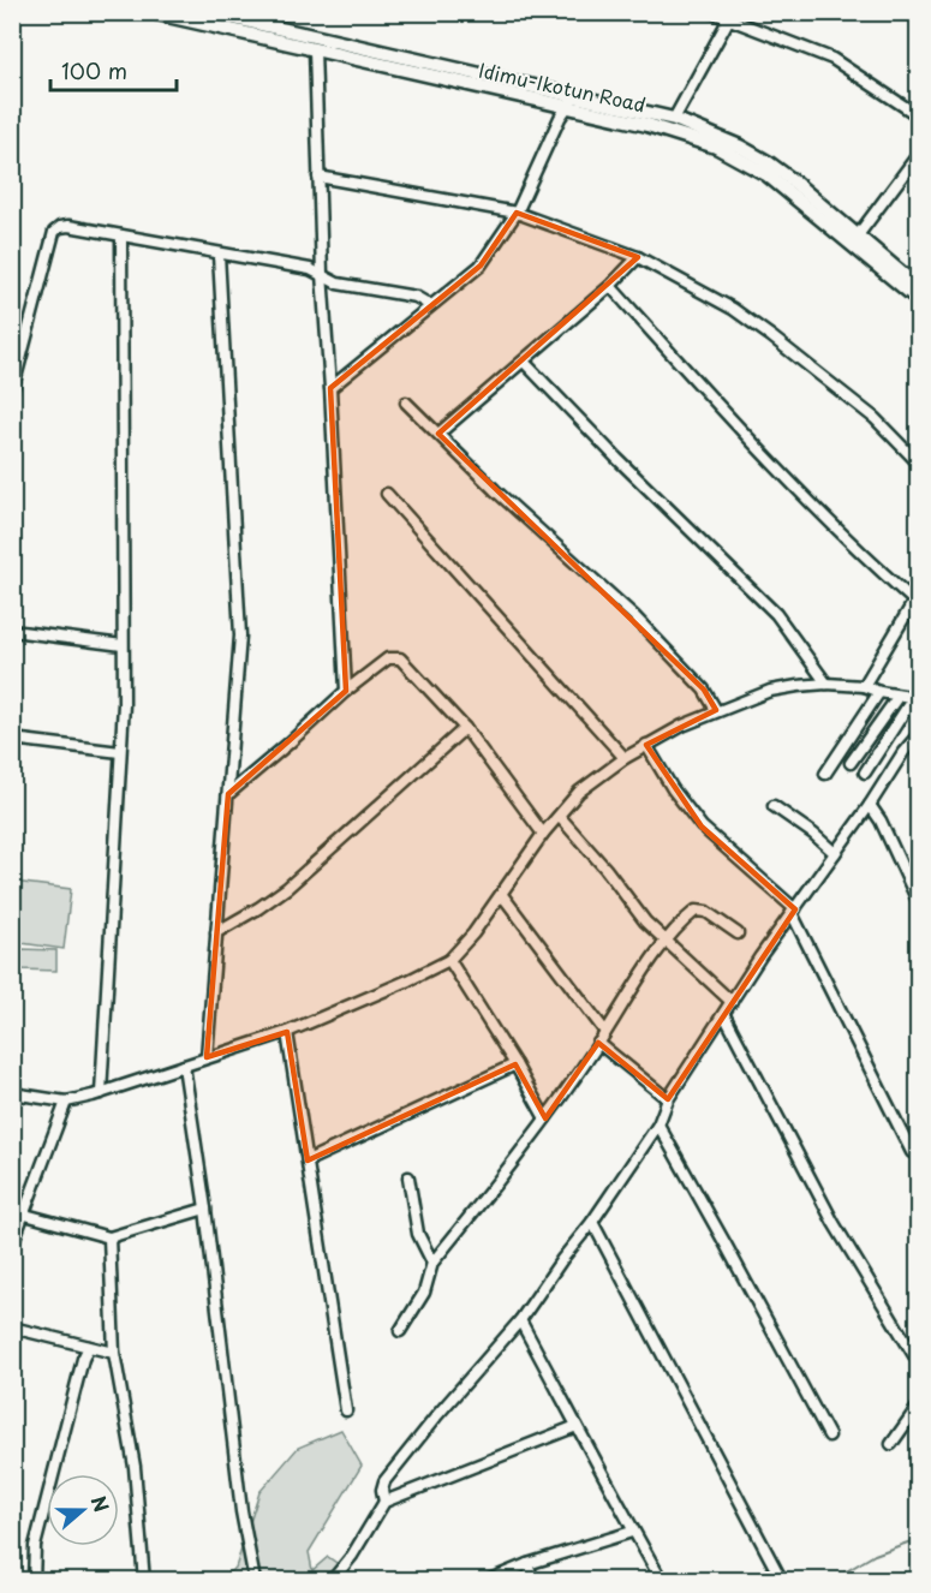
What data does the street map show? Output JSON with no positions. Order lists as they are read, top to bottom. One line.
{"streets":{"main road":["Idimu-Ikotun Road"]},"scale_bar":"100 m","north":"right"}
